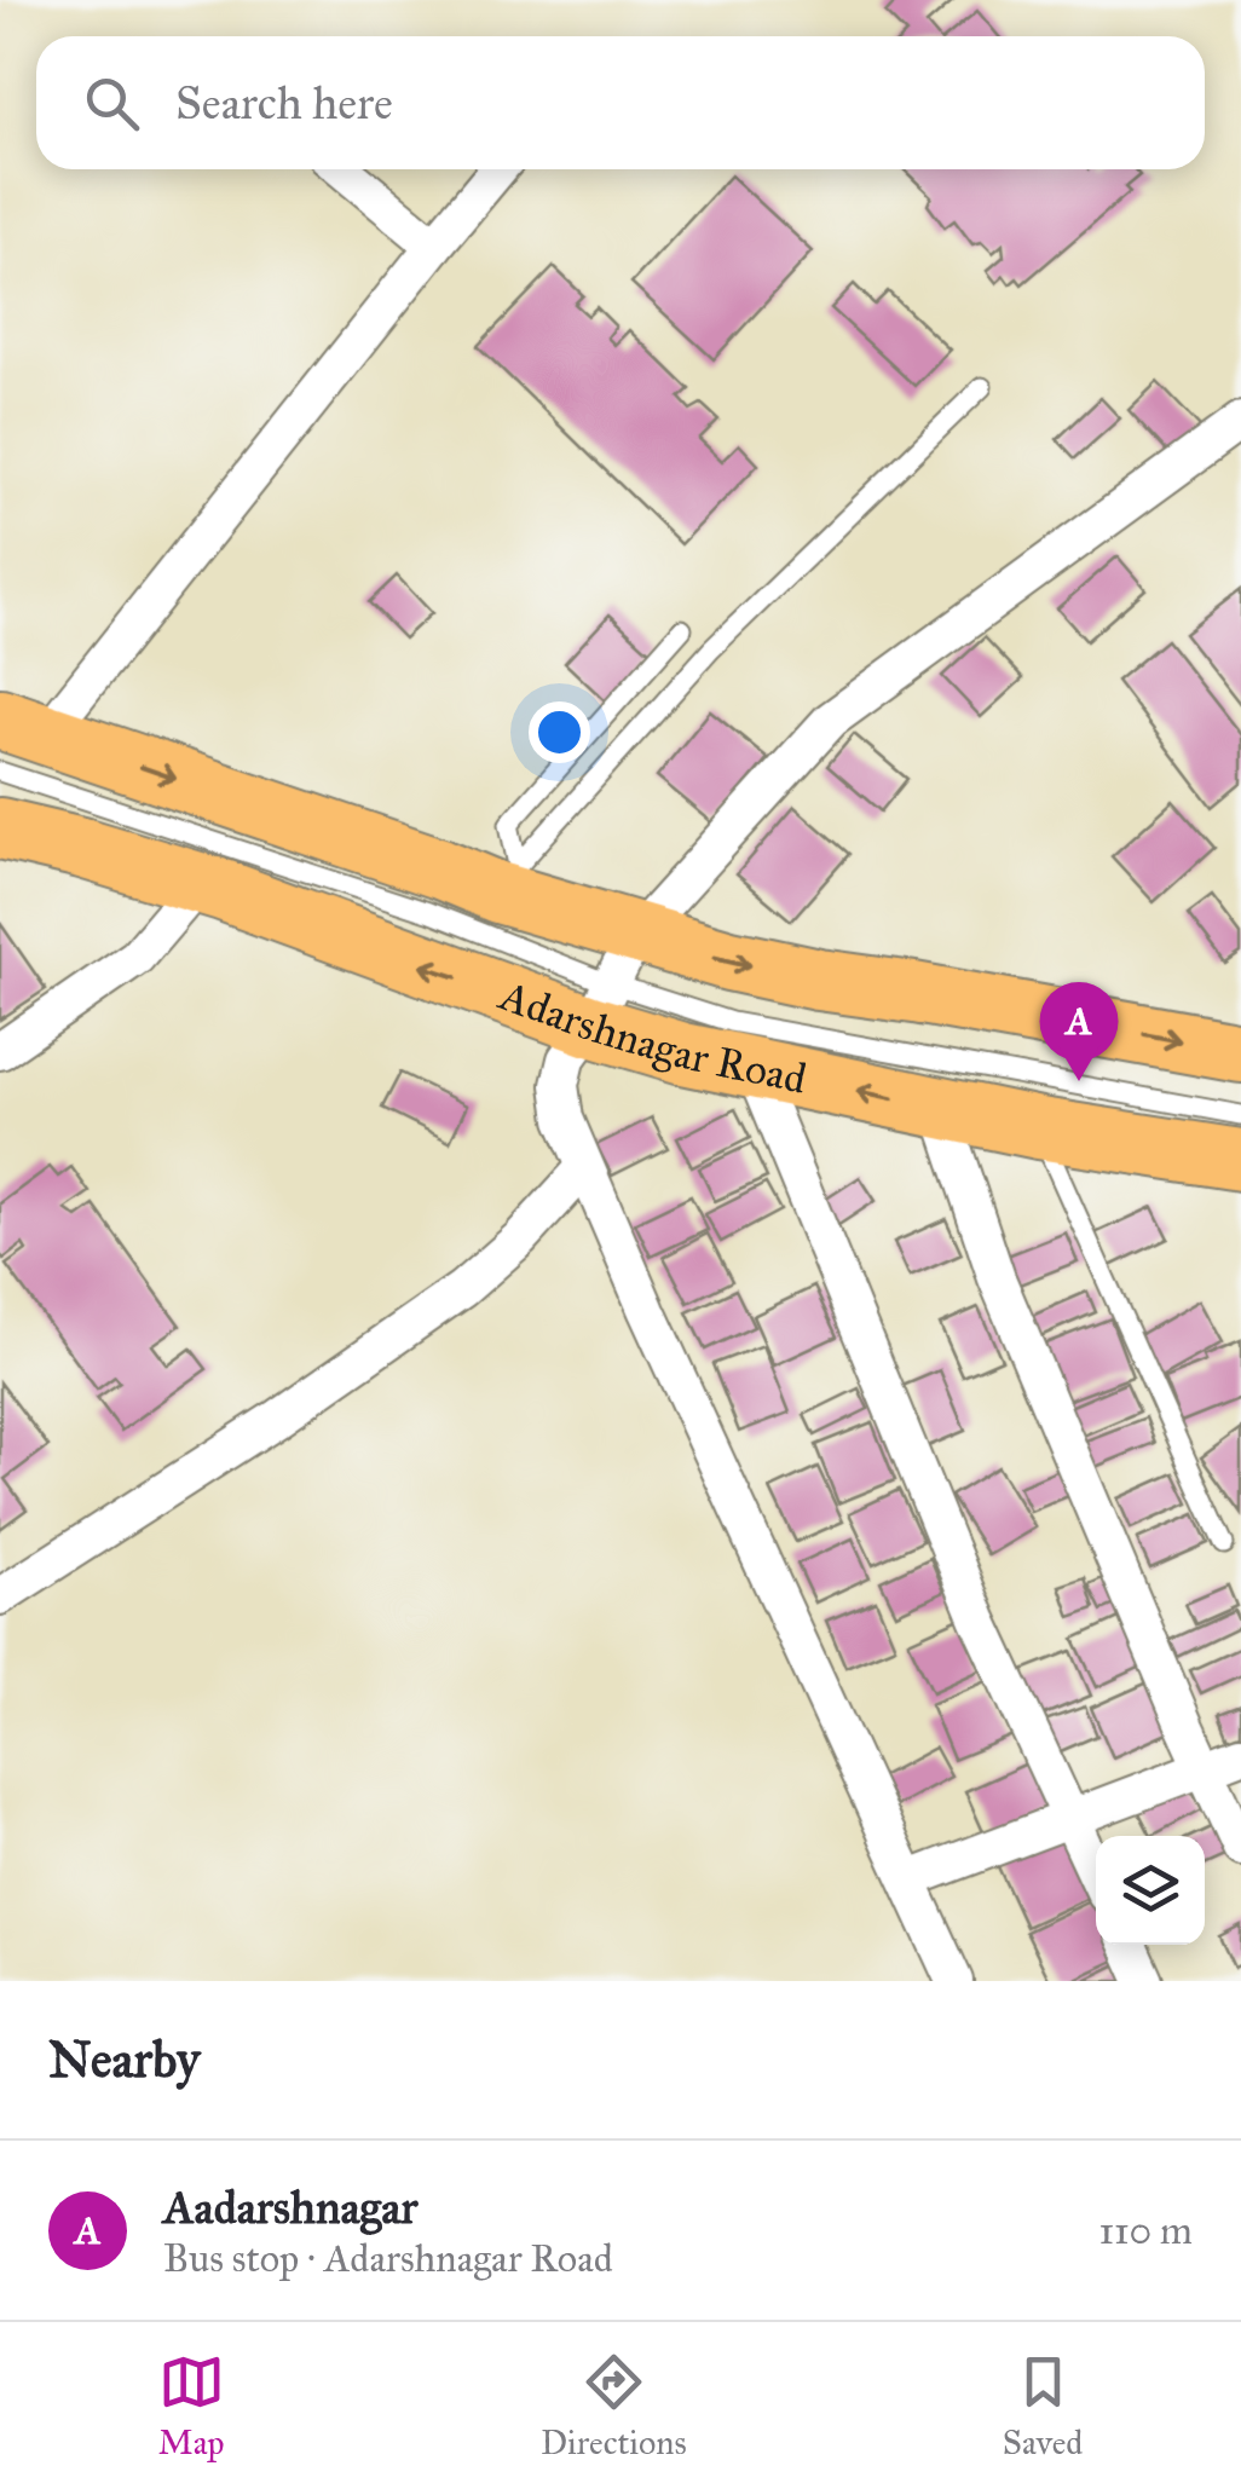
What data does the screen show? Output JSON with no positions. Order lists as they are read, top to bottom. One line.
{"streets":{"main road":["Adarshnagar Road"]},"page":{"search":"Search here","pins":"A","heading":"Nearby","list":[{"mark":"A","name":"Aadarshnagar","note":"Bus stop · Adarshnagar Road","value":"110 m"}],"nav":["Map","Directions","Saved"]}}
